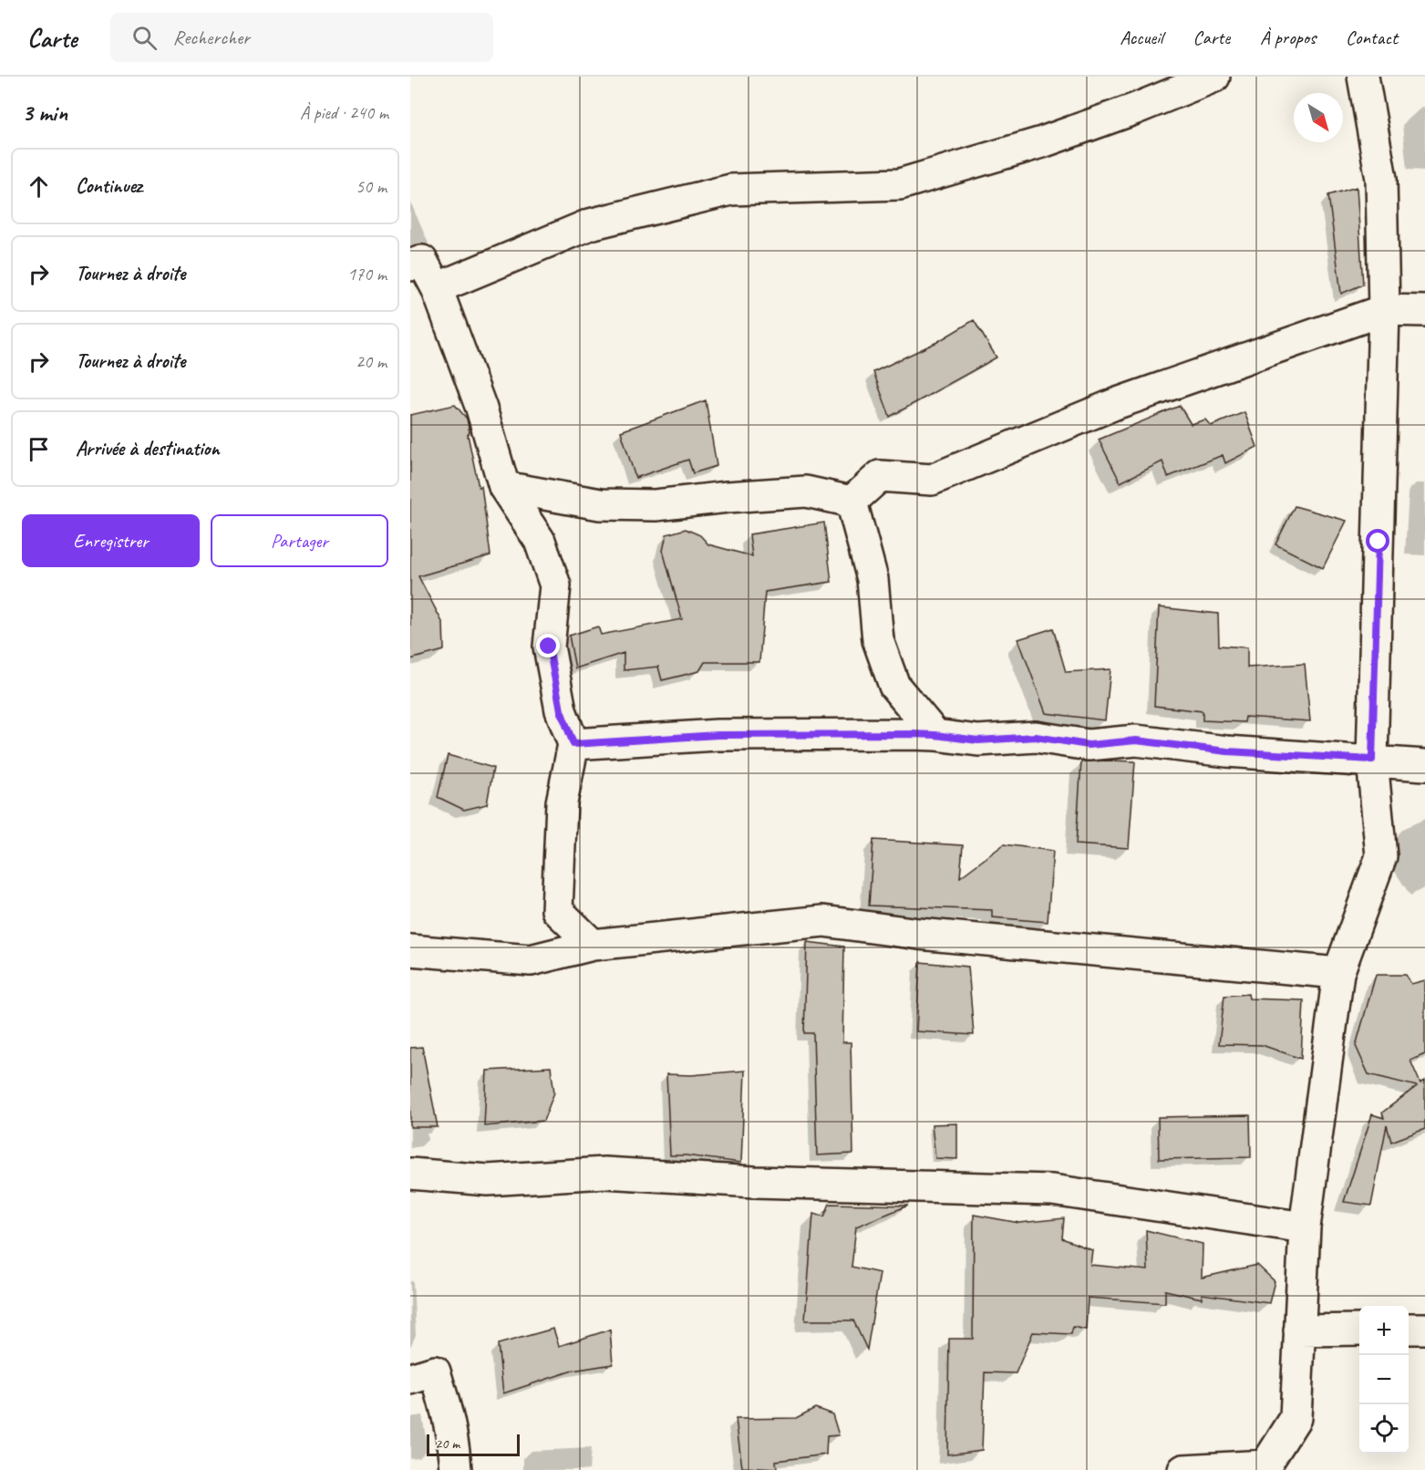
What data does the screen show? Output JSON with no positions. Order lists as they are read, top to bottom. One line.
{"scale_bar":"20 m","north":"bottom right","page":{"header":"Carte","search":"Rechercher","nav":["Accueil","Carte","À propos","Contact"],"heading":["3 min","À pied · 240 m"],"list":[["Continuez","50 m"],["Tournez à droite","170 m"],["Tournez à droite","20 m"],"Arrivée à destination"],"buttons":["Enregistrer","Partager"],"map_buttons":["+","−"],"scale":"20 m"}}
